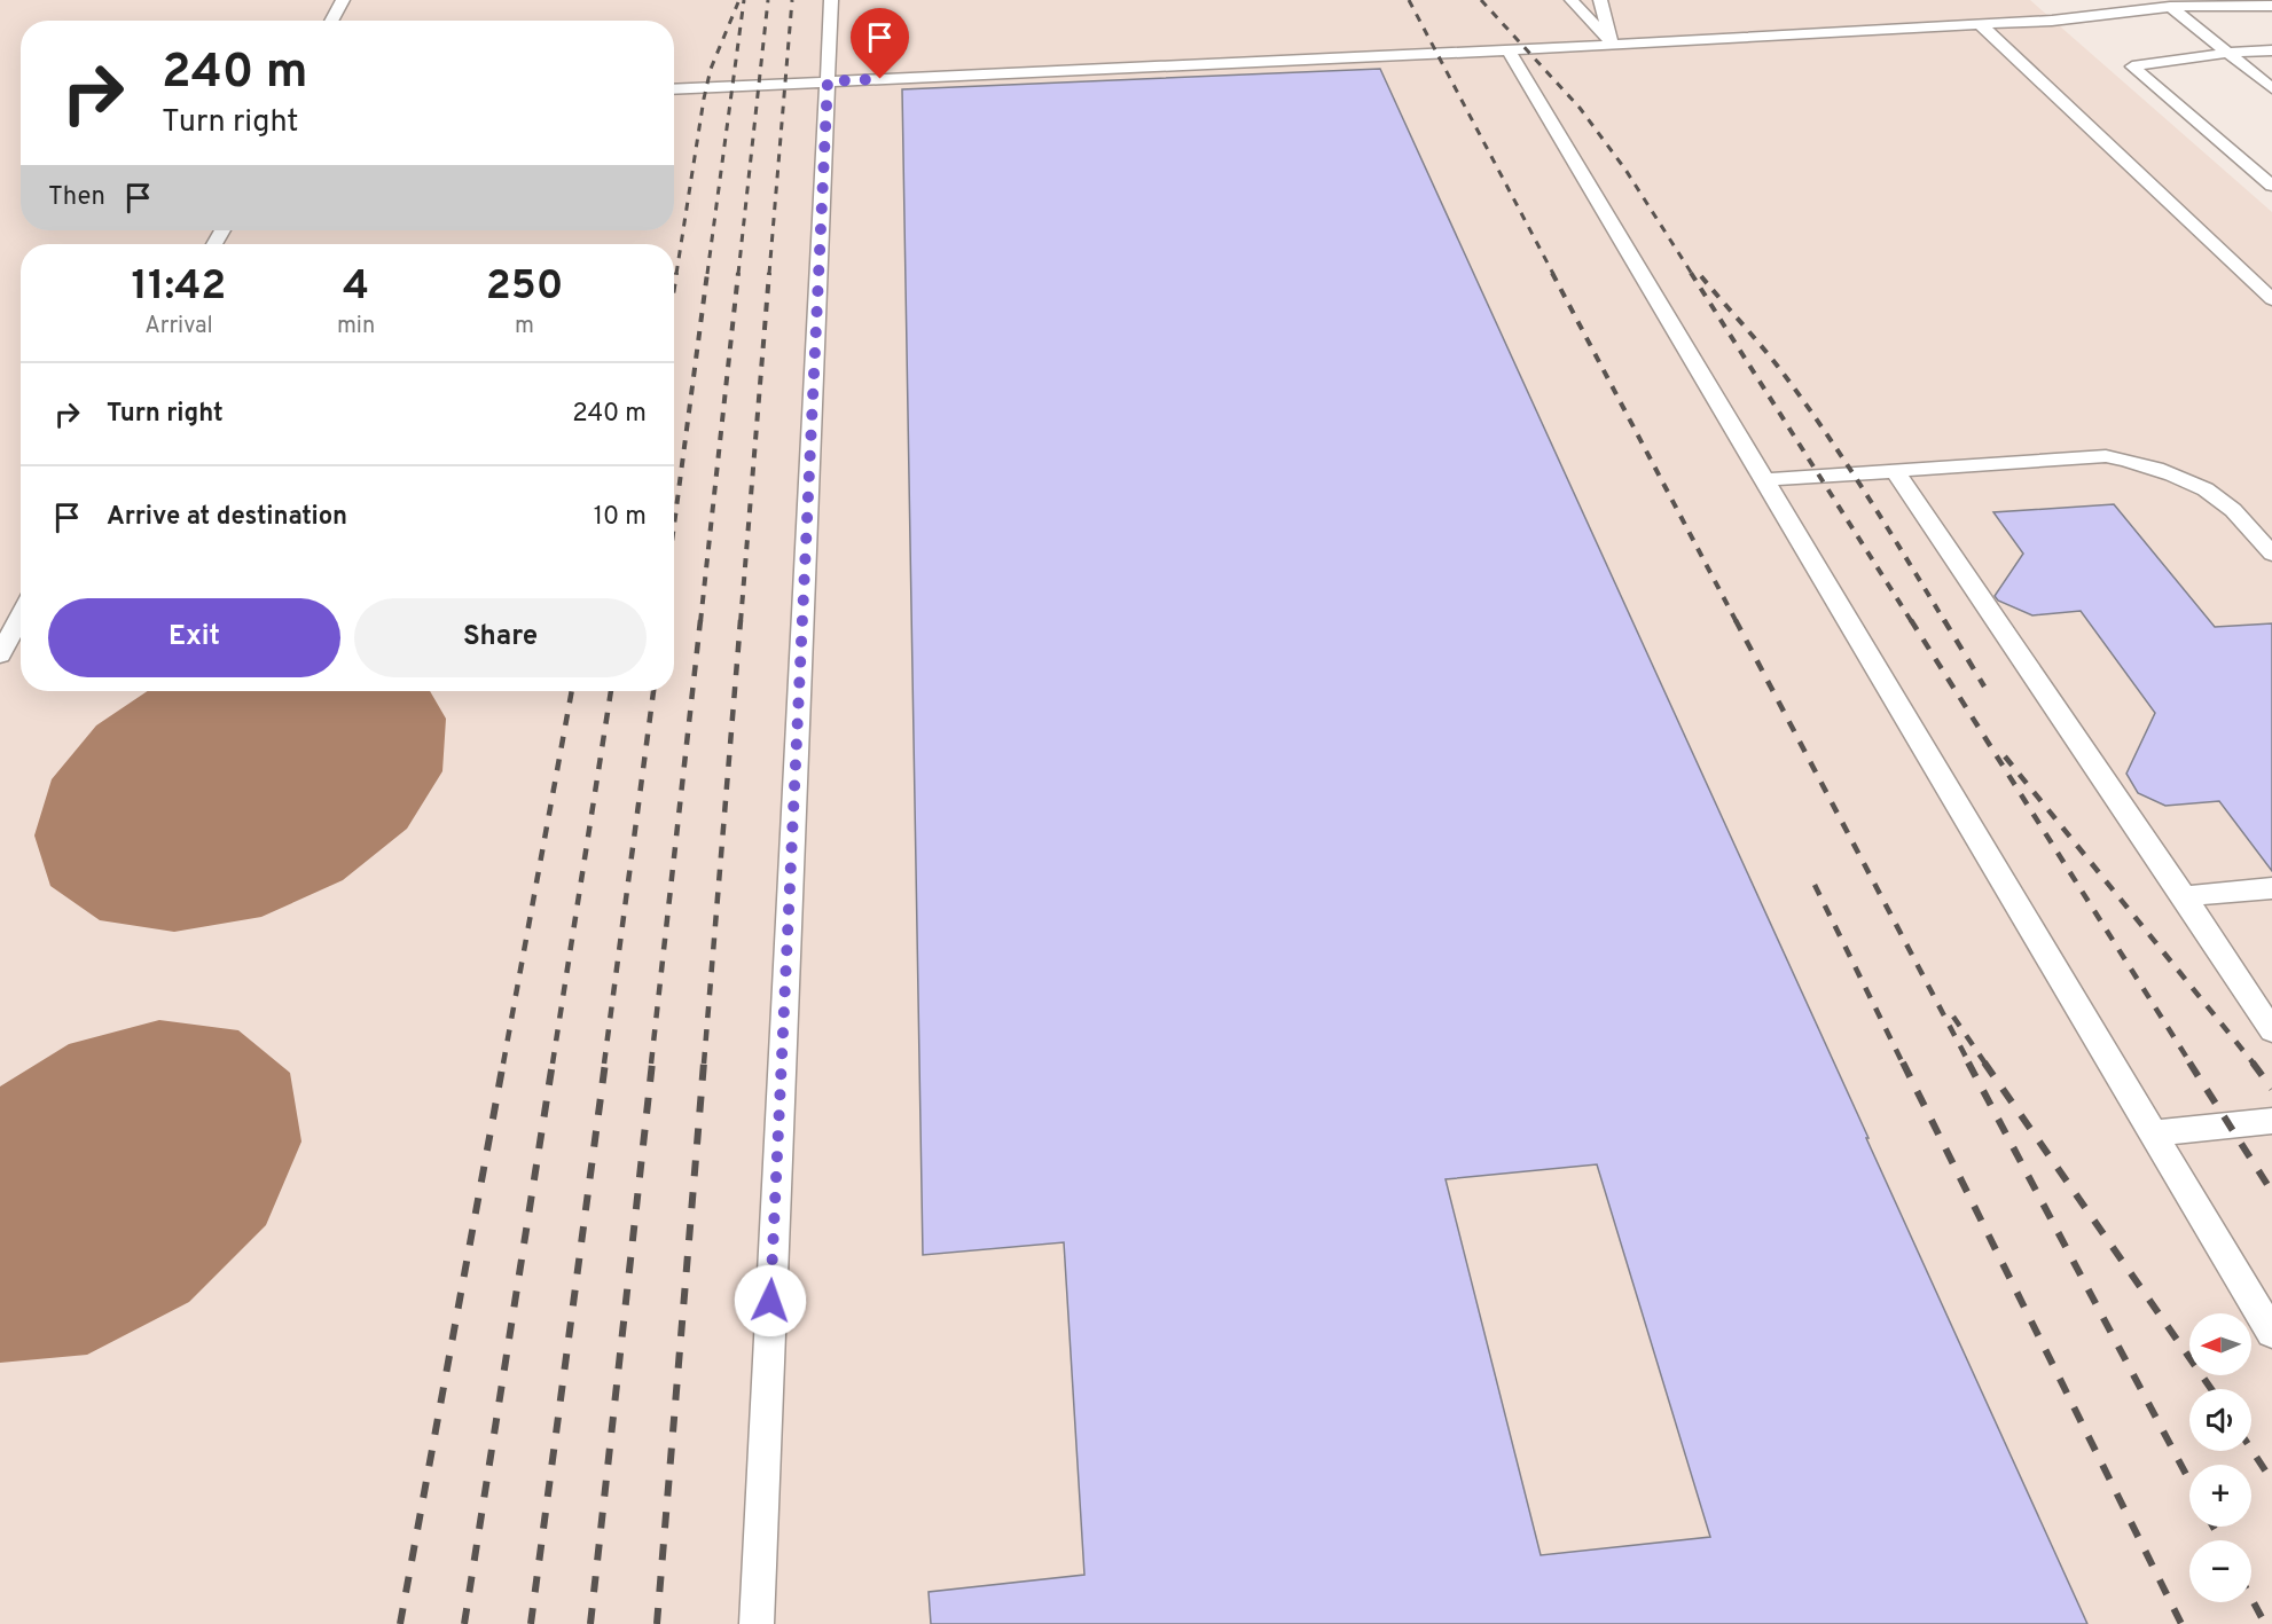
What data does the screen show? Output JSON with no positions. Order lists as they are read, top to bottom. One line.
{"north":"left","page":{"turn":["240 m","Turn right"],"then":"Then","eta":["11:42","Arrival","4","min","250","m"],"list":[{"name":"Turn right","value":"240 m"},{"name":"Arrive at destination","value":"10 m"}],"buttons":["Exit","Share"],"map_buttons":["+","−"]}}
